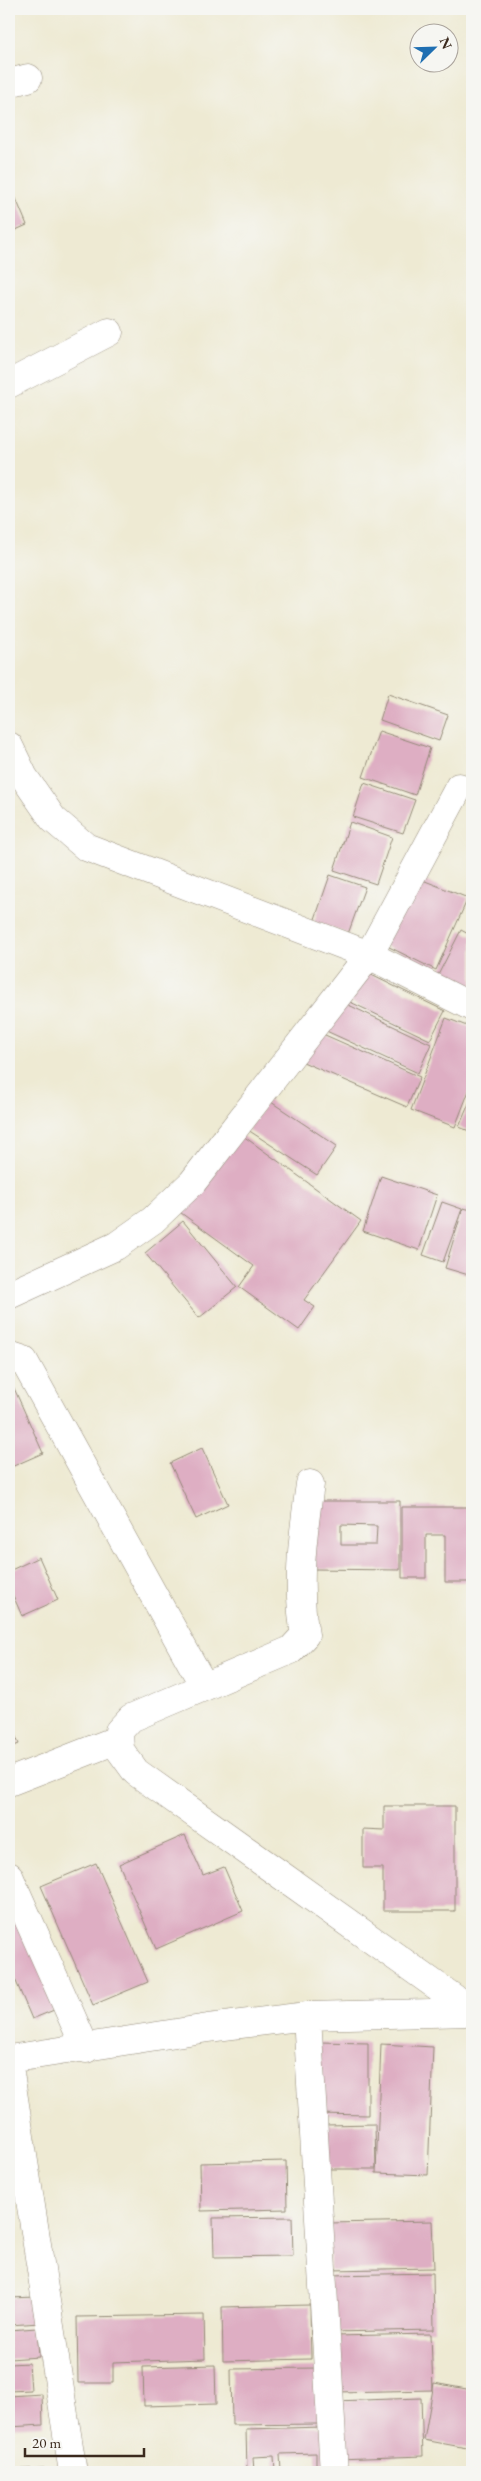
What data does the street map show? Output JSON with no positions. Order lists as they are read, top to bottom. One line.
{"scale_bar":"20 m","north":"top right"}
